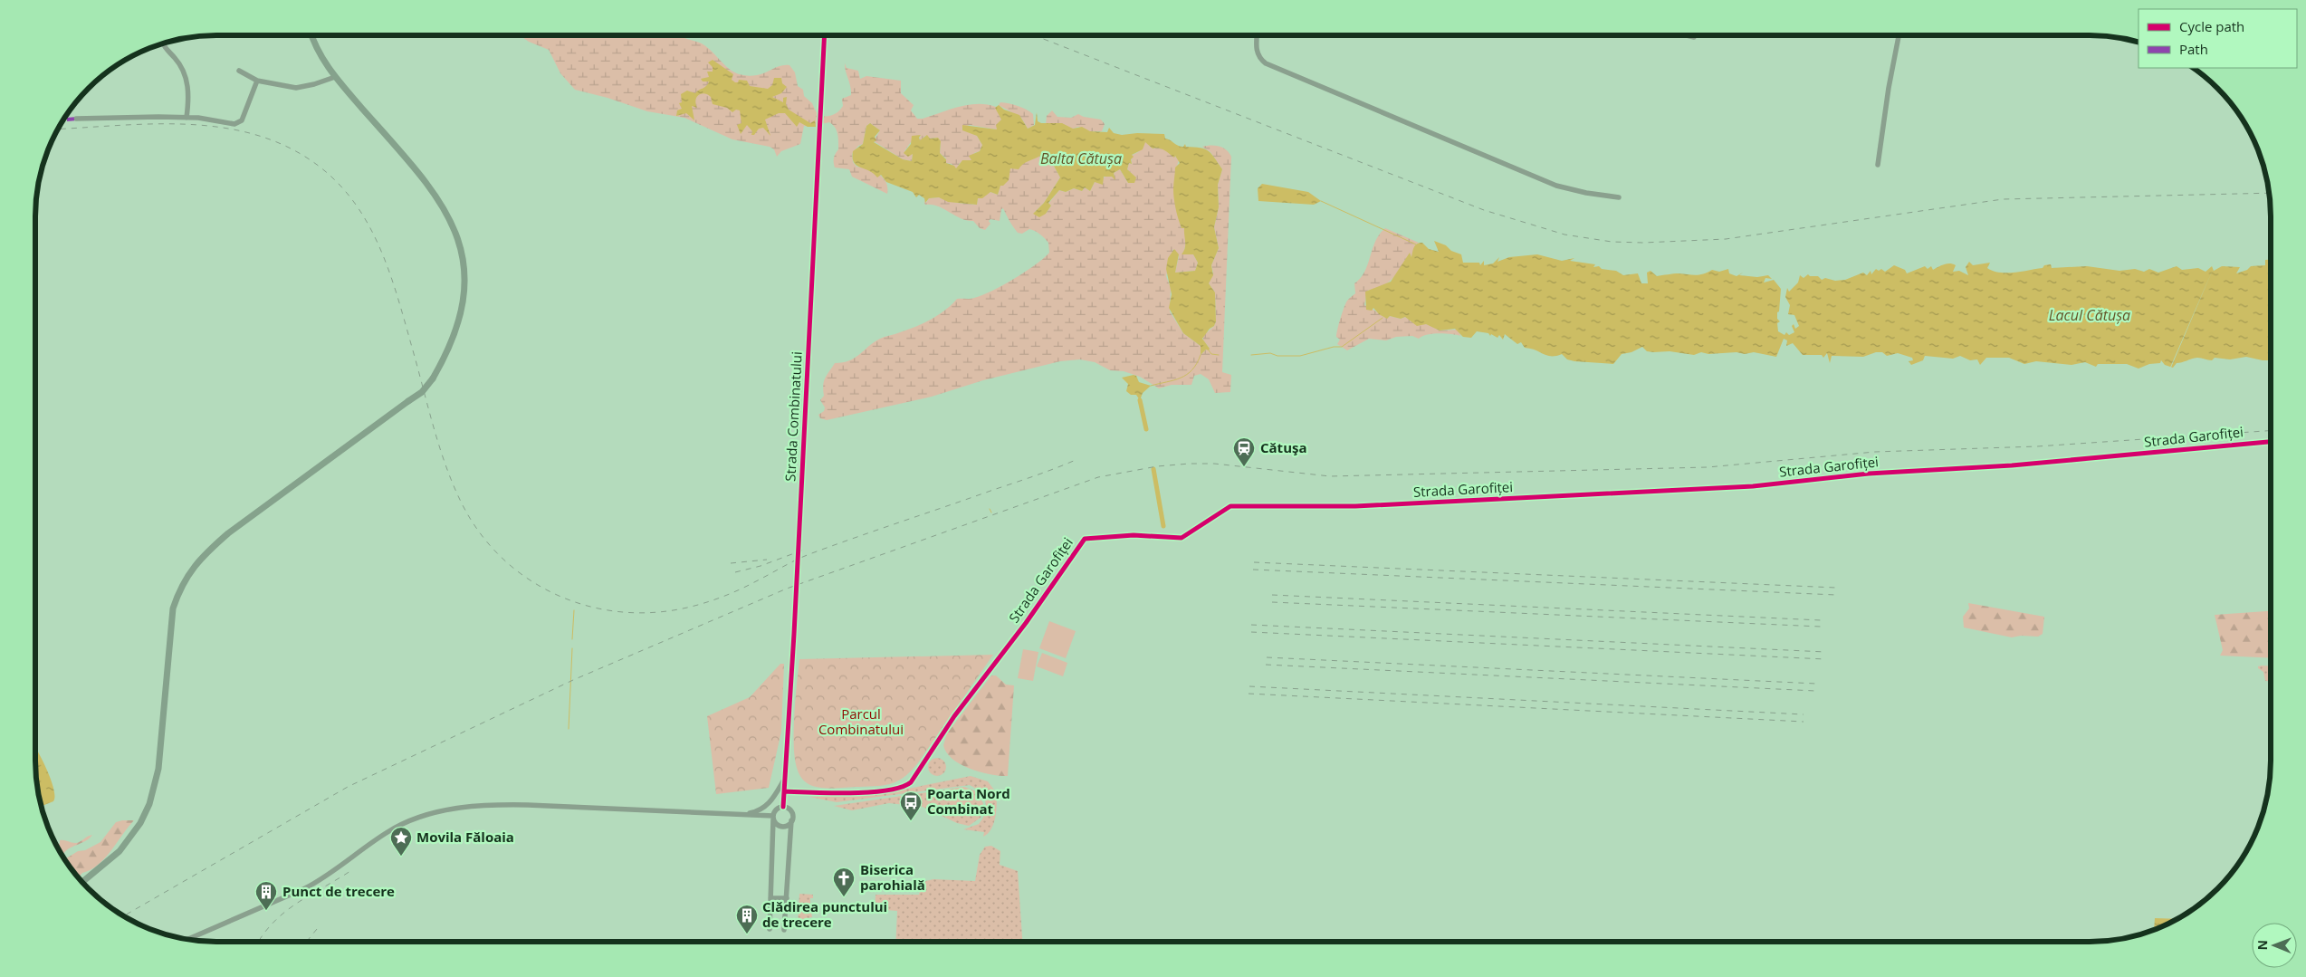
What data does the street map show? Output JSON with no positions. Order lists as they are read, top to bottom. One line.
{"streets":{"street":["Strada Combinatului","Strada Garofiței"]},"crossings":[["Strada Combinatului","Strada Garofiței"]],"water":["Balta Cătușa","Lacul Cătușa"],"parks":["Parcul Combinatului"],"places":{"station":["Cătuşa"],"bus stop":["Poarta Nord Combinat"],"place":["Movila Făloaia"],"church":["Biserica parohială"],"building":["Punct de trecere","Clădirea punctului de trecere"]},"legend":["Cycle path","Path"],"north":"left"}
